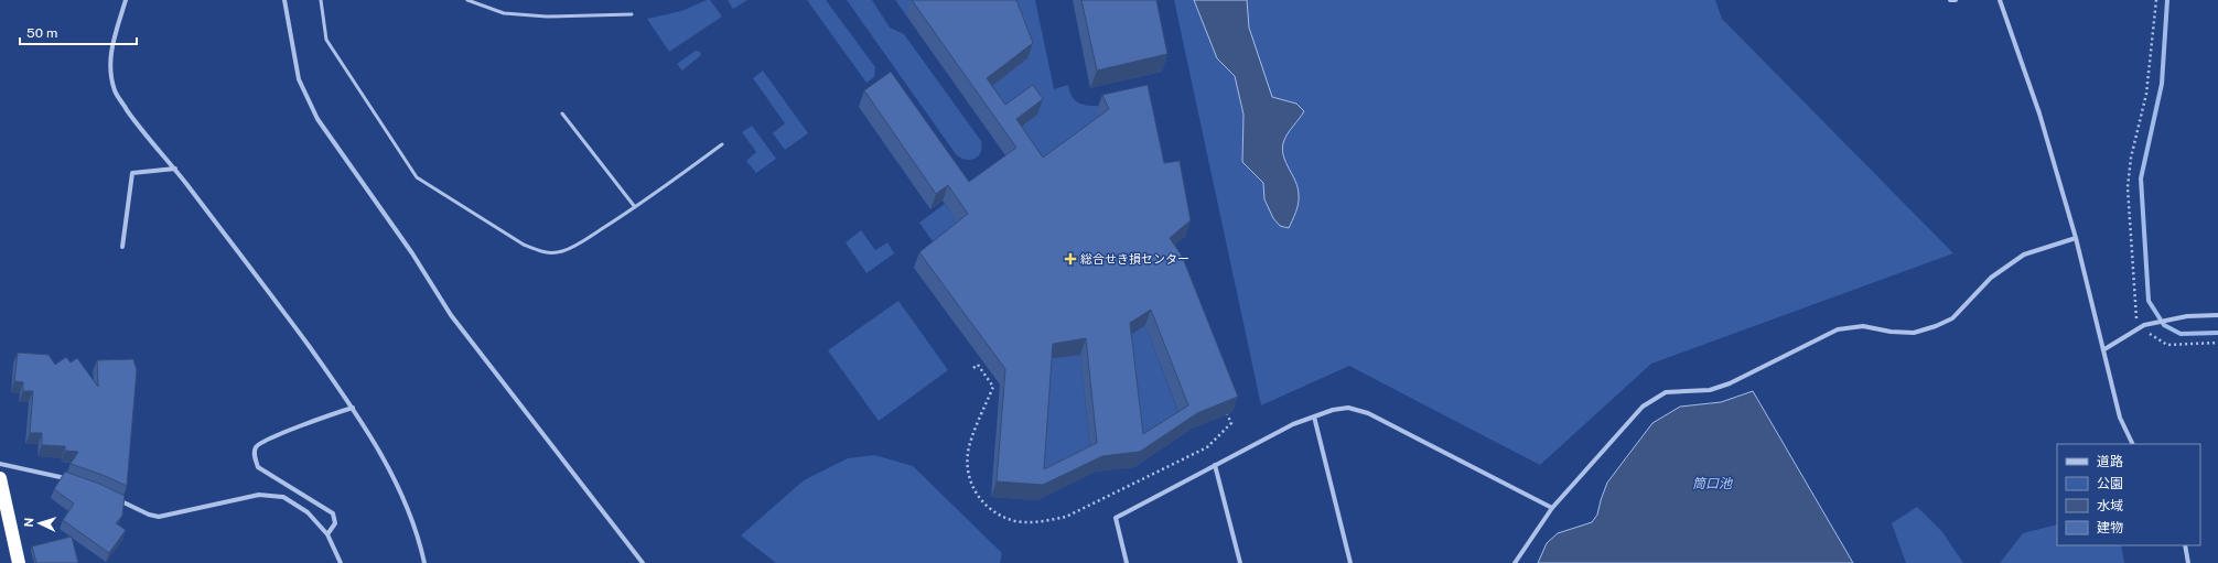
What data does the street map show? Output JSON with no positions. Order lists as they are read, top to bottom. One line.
{"water":["筒口池"],"places":{"health":["総合せき損センター"]},"legend":["道路","公園","水域","建物"],"scale_bar":"50 m","north":"left"}
